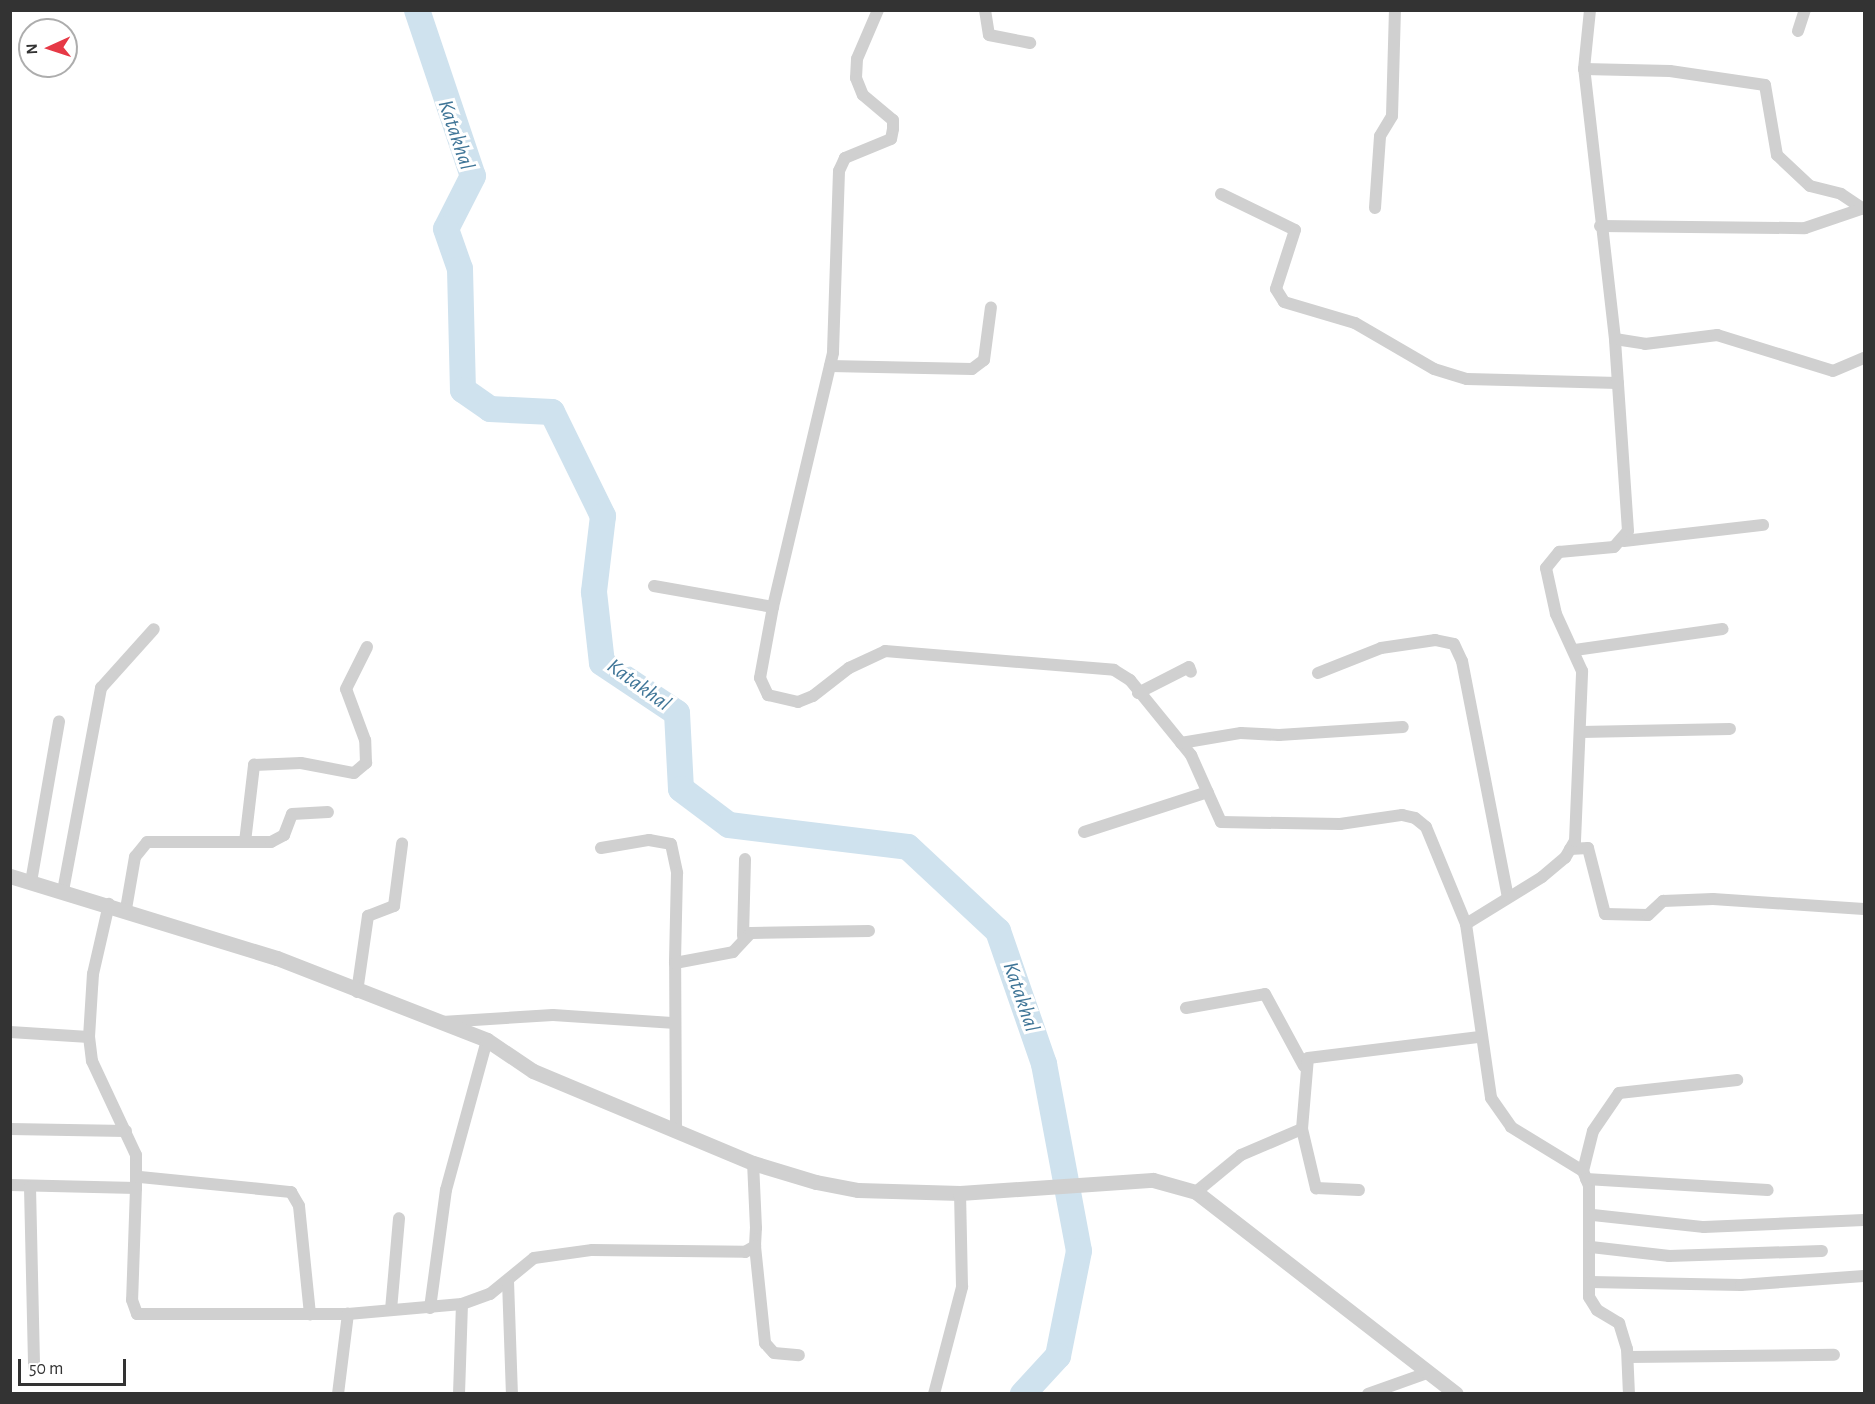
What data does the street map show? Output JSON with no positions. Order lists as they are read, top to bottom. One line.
{"water":["Katakhal"],"scale_bar":"50 m","north":"left"}
